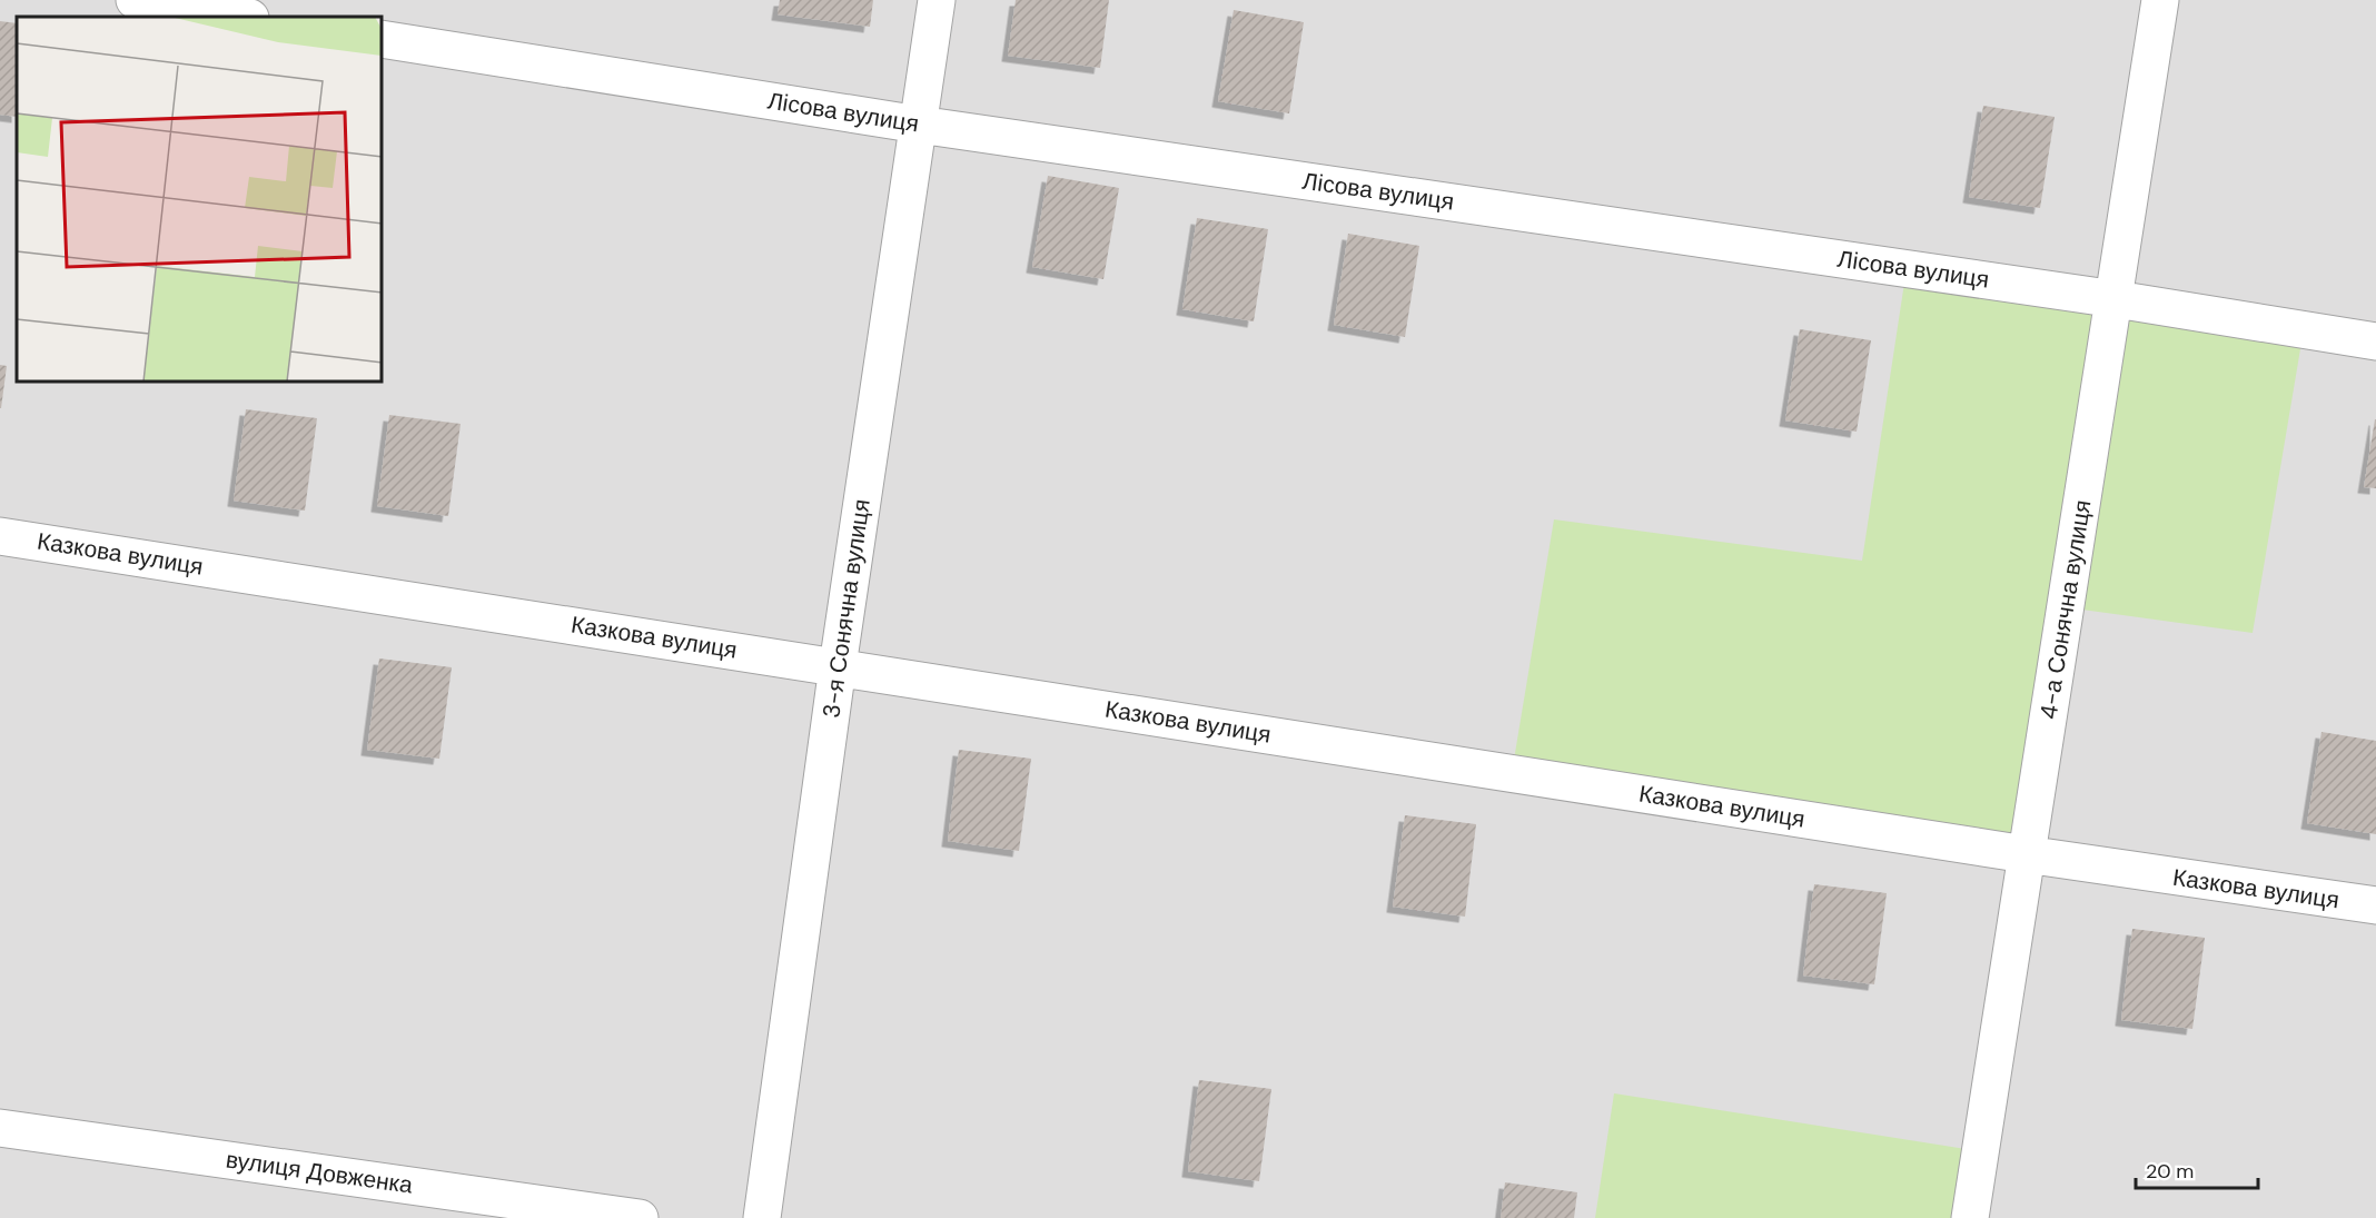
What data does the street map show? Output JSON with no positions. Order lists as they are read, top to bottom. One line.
{"streets":{"street":["Лісова вулиця","Казкова вулиця","3-я Сонячна вулиця","4-а Сонячна вулиця","вулиця Довженка"]},"crossings":[["Лісова вулиця","3-я Сонячна вулиця"],["Лісова вулиця","4-а Сонячна вулиця"],["Казкова вулиця","3-я Сонячна вулиця"],["Казкова вулиця","4-а Сонячна вулиця"]],"scale_bar":"20 m"}
